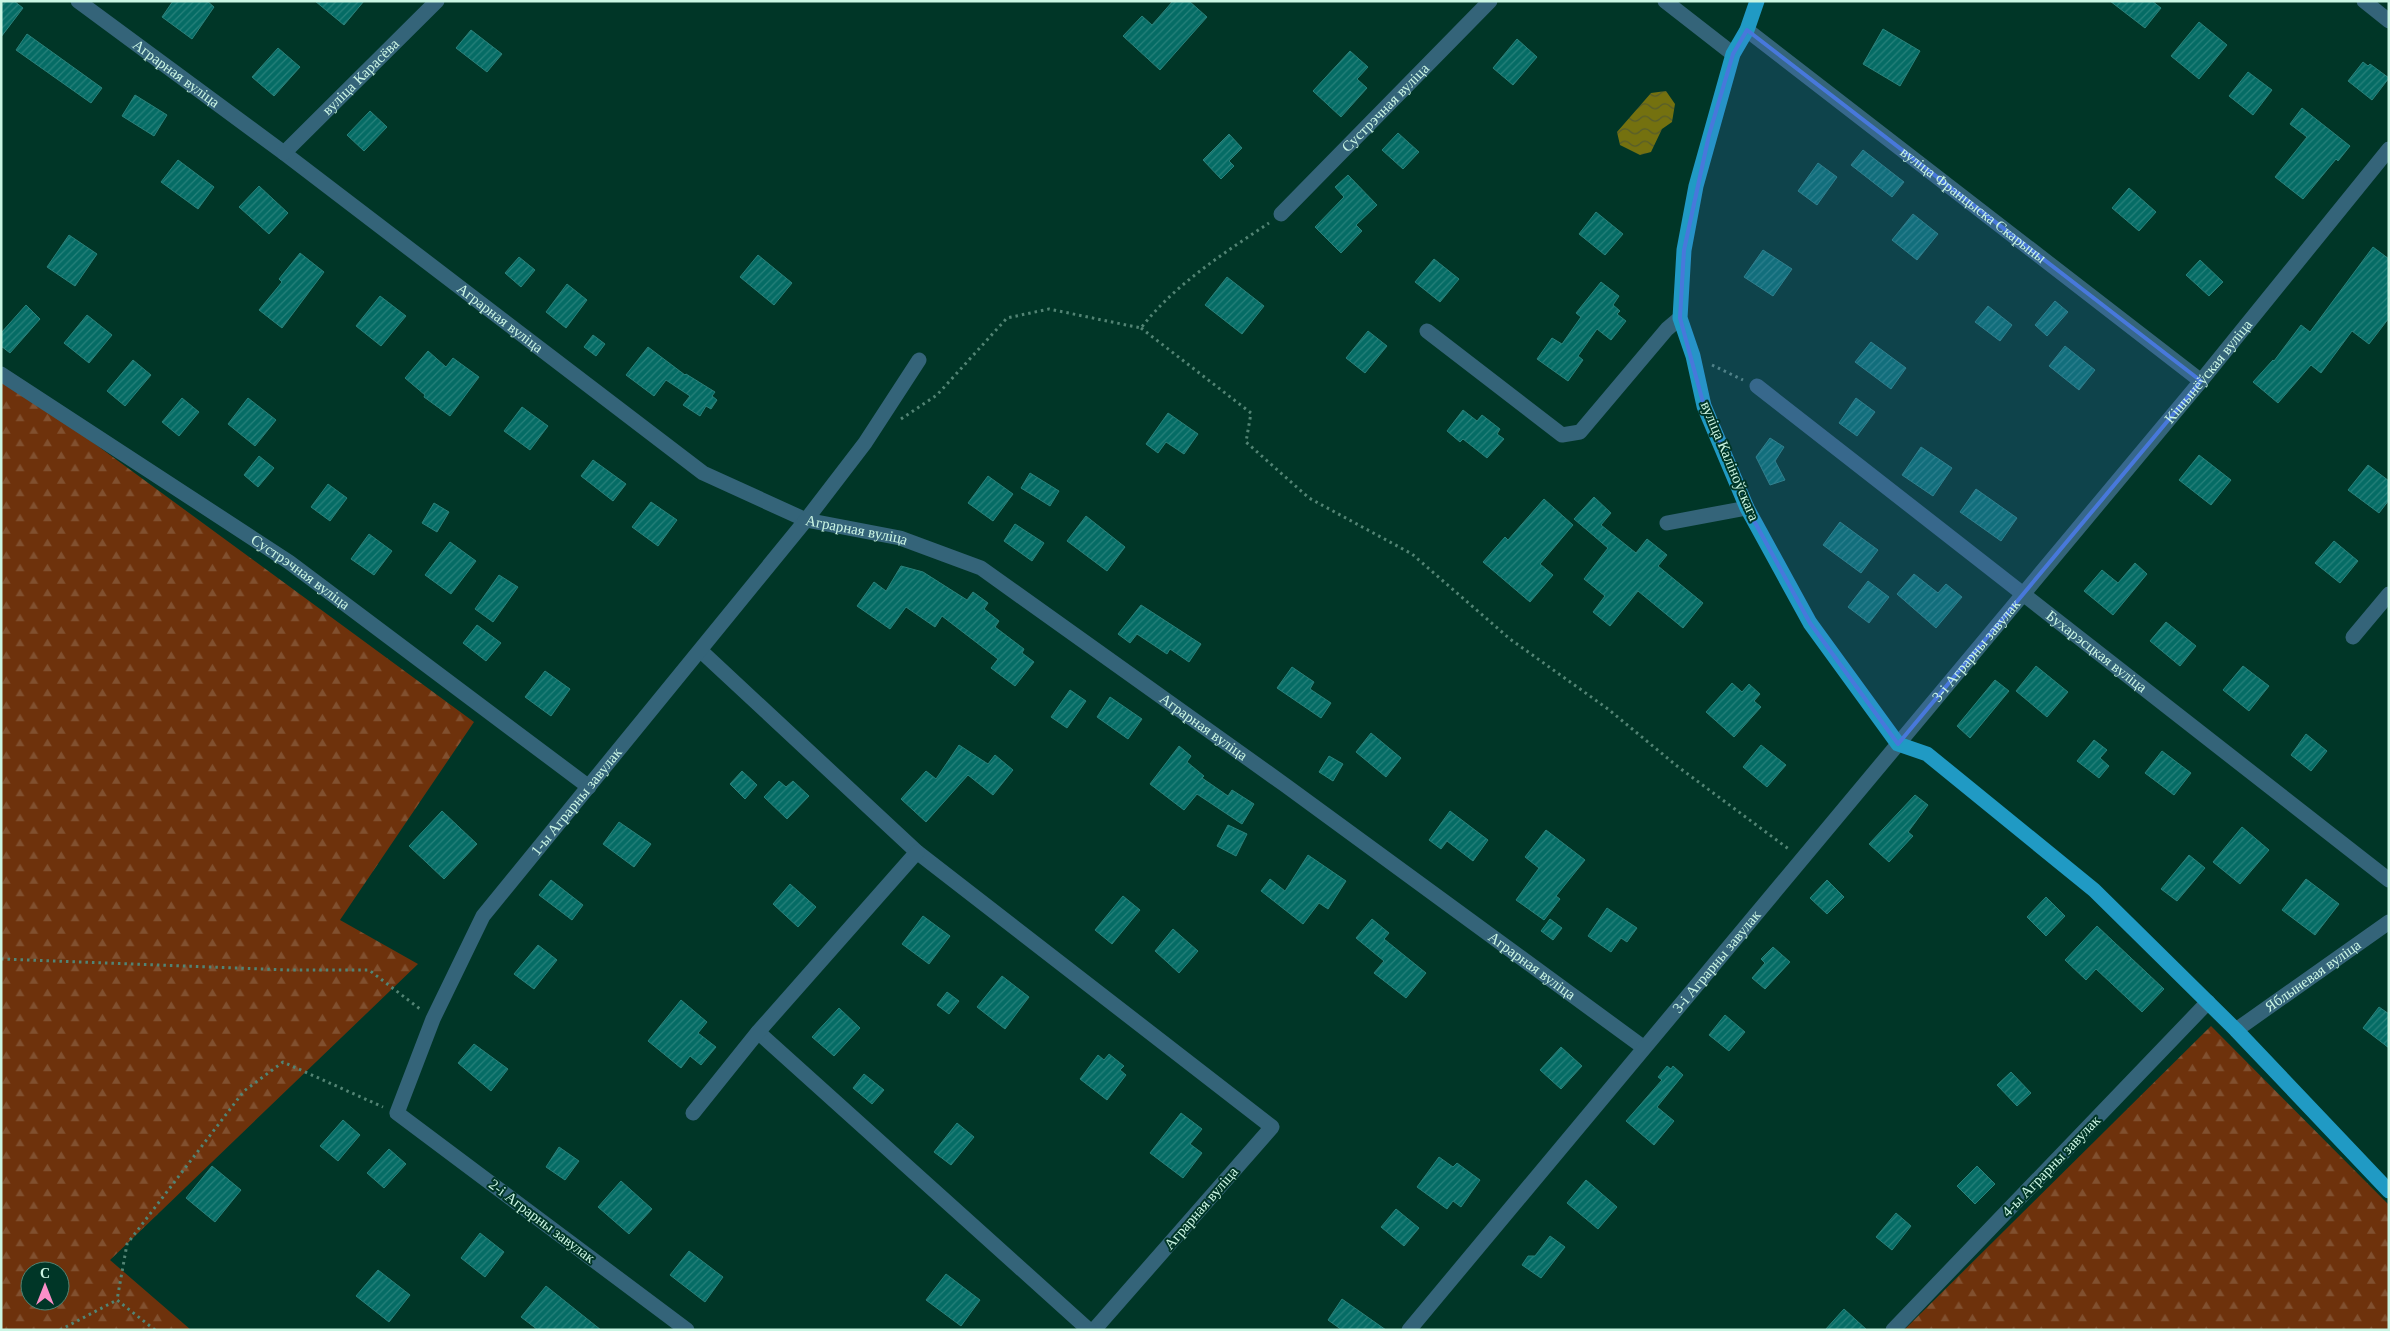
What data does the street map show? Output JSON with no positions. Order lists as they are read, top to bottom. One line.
{"streets":{"main road":["вуліца Каліноўскага"],"street":["Аграрная вуліца","вуліца Карасёва","Сустрэчная вуліца","вуліца Францыска Скарыны","Кішынёўская вуліца","3-і Аграрны завулак","Бухарэсцкая вуліца","1-ы Аграрны завулак","Яблыневая вуліца","4-ы Аграрны завулак","2-і Аграрны завулак"]},"crossings":[["Аграрная вуліца","вуліца Карасёва"],["Аграрная вуліца","3-і Аграрны завулак"],["Аграрная вуліца","1-ы Аграрны завулак"],["Сустрэчная вуліца","1-ы Аграрны завулак"],["вуліца Францыска Скарыны","Кішынёўская вуліца"],["вуліца Францыска Скарыны","вуліца Каліноўскага"],["Кішынёўская вуліца","3-і Аграрны завулак"],["Кішынёўская вуліца","Бухарэсцкая вуліца"],["вуліца Каліноўскага","3-і Аграрны завулак"],["3-і Аграрны завулак","Бухарэсцкая вуліца"],["1-ы Аграрны завулак","2-і Аграрны завулак"]],"north":"top"}
